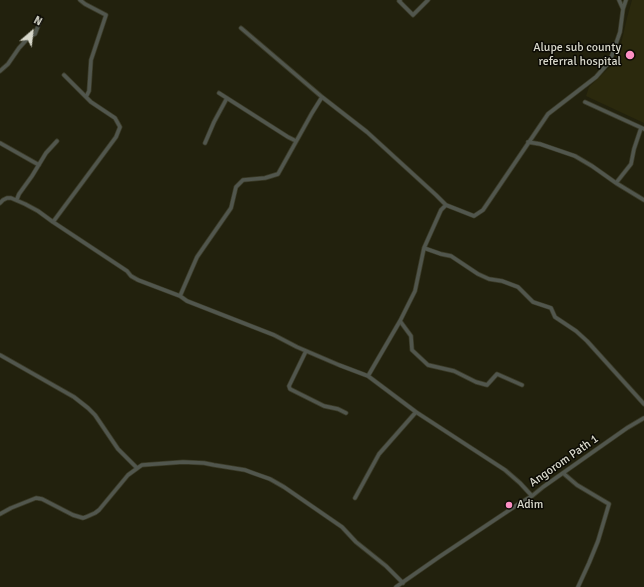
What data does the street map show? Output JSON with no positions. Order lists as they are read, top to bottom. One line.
{"streets":{"street":["Angorom Path 1"]},"places":["Alupe sub county referral hospital","Adim"],"north":"top right"}
